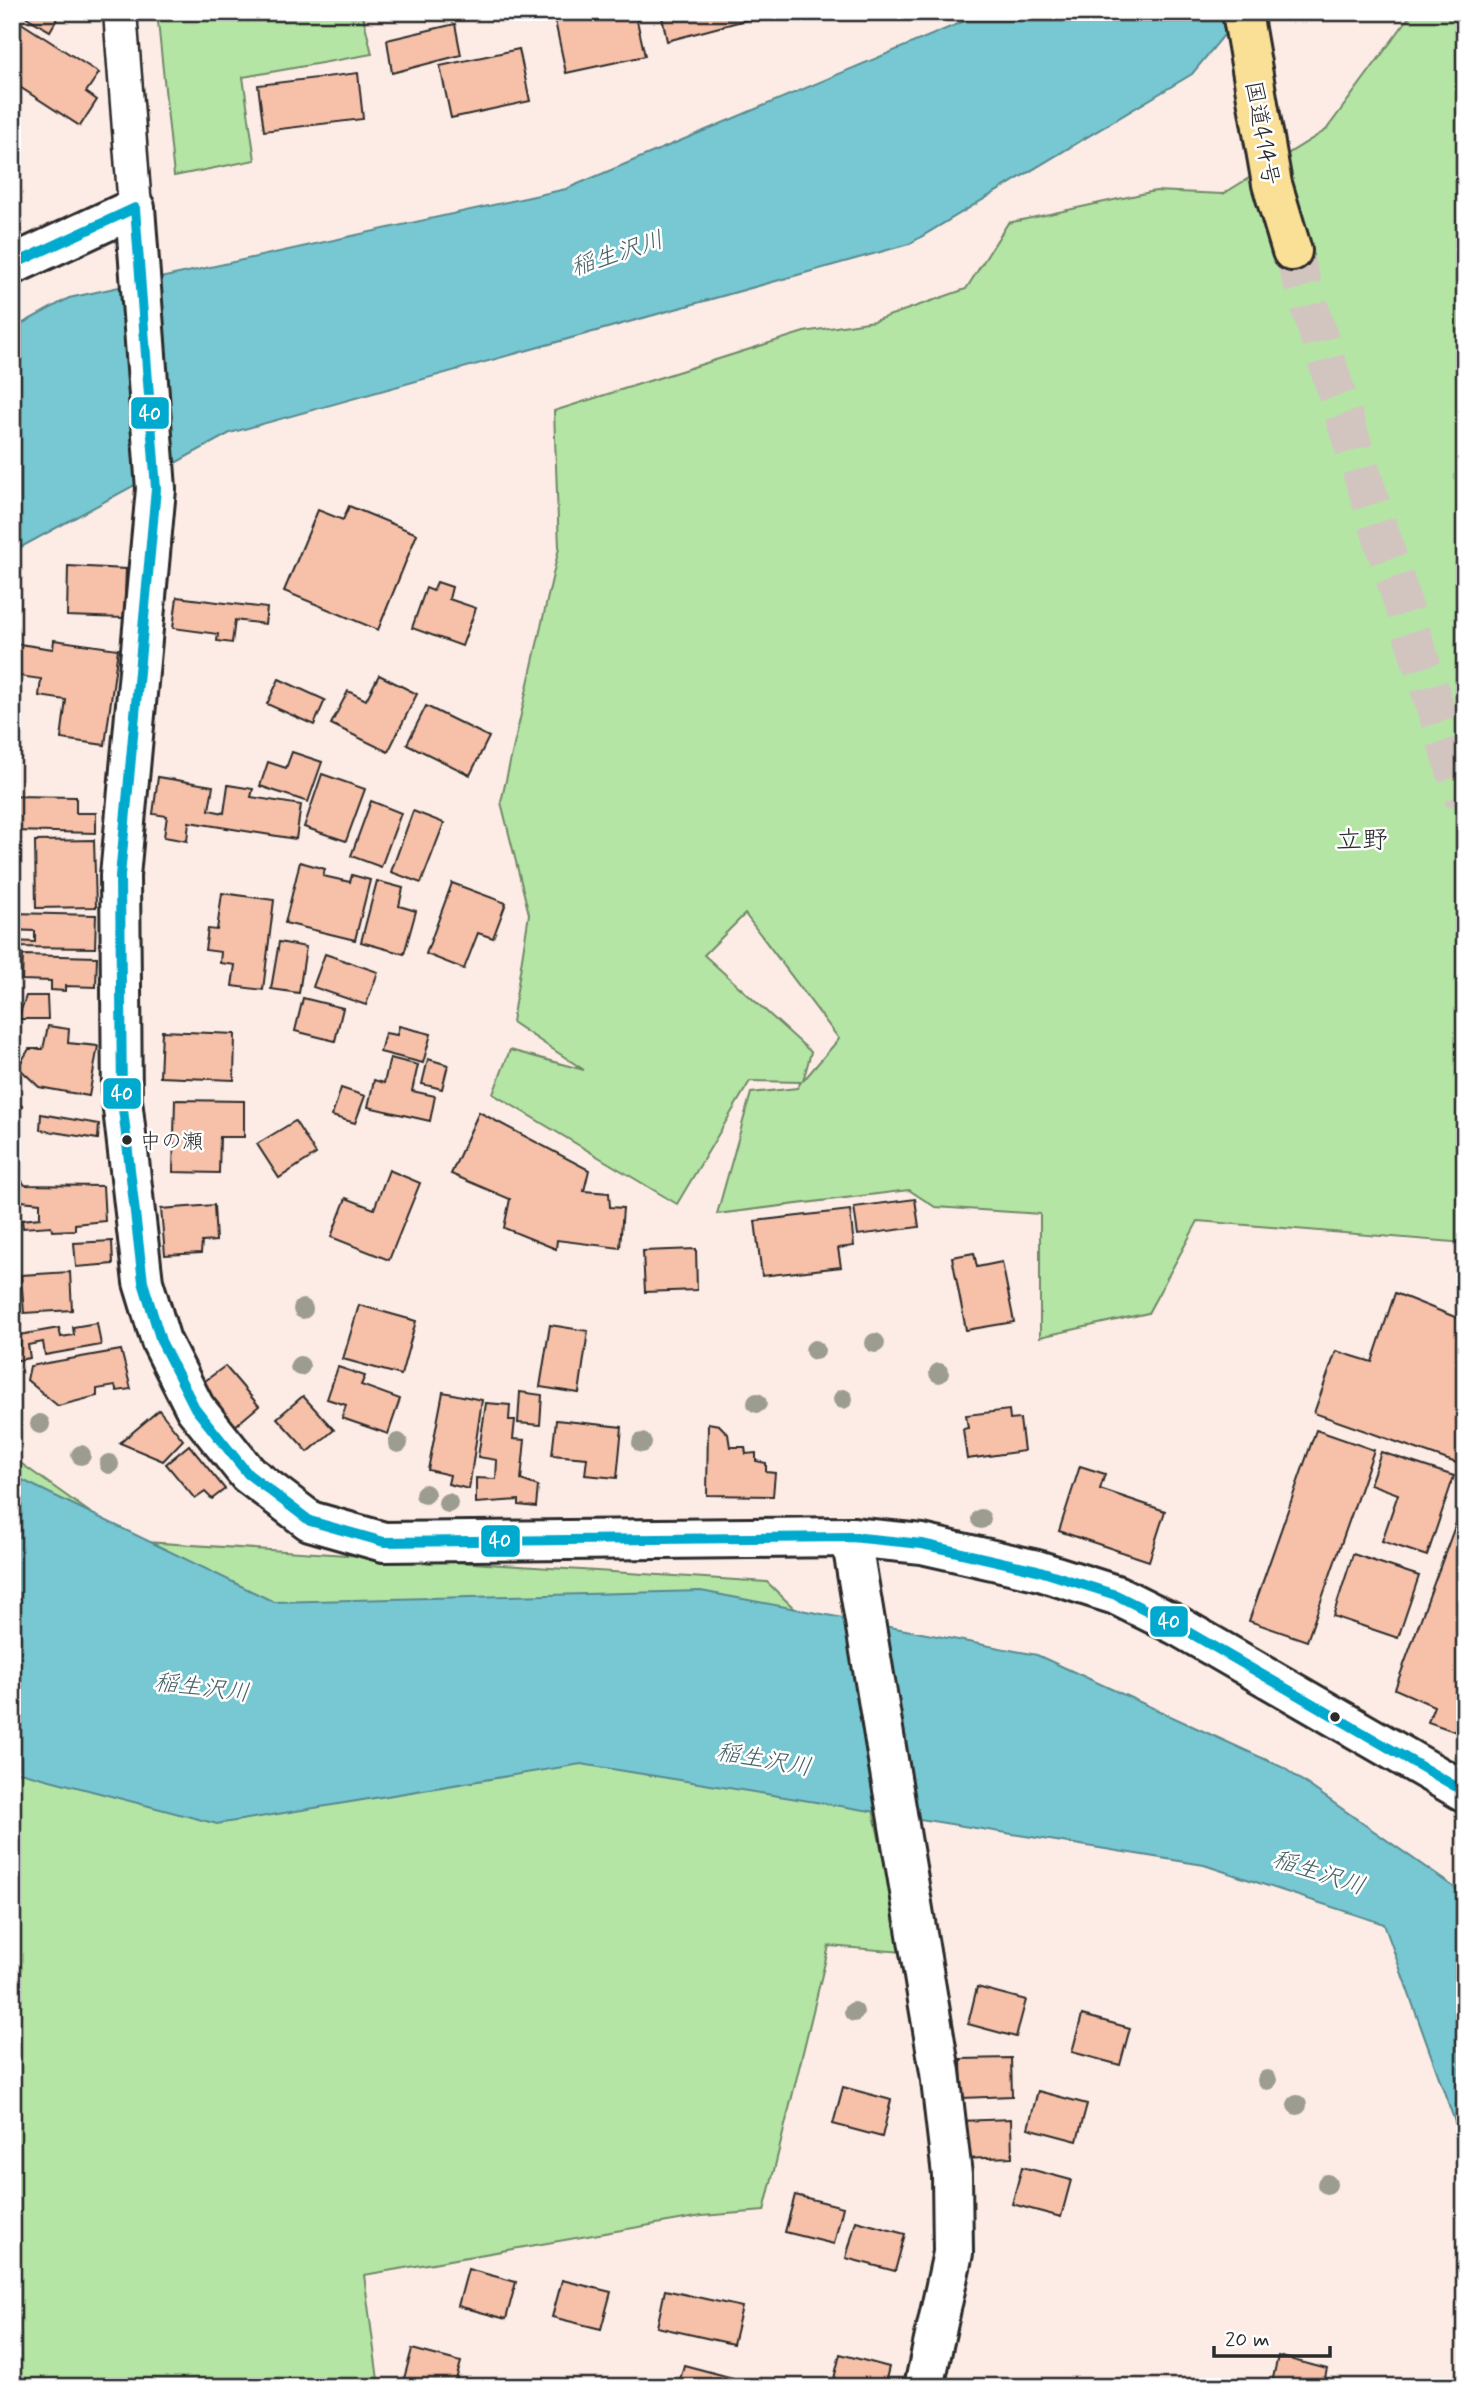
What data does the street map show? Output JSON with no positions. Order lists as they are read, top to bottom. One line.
{"streets":{"highway":["国道414号"]},"districts":["立野"],"water":["稲生沢川"],"places":["中の瀬"],"lines":["transit line 40"],"scale_bar":"20 m"}
